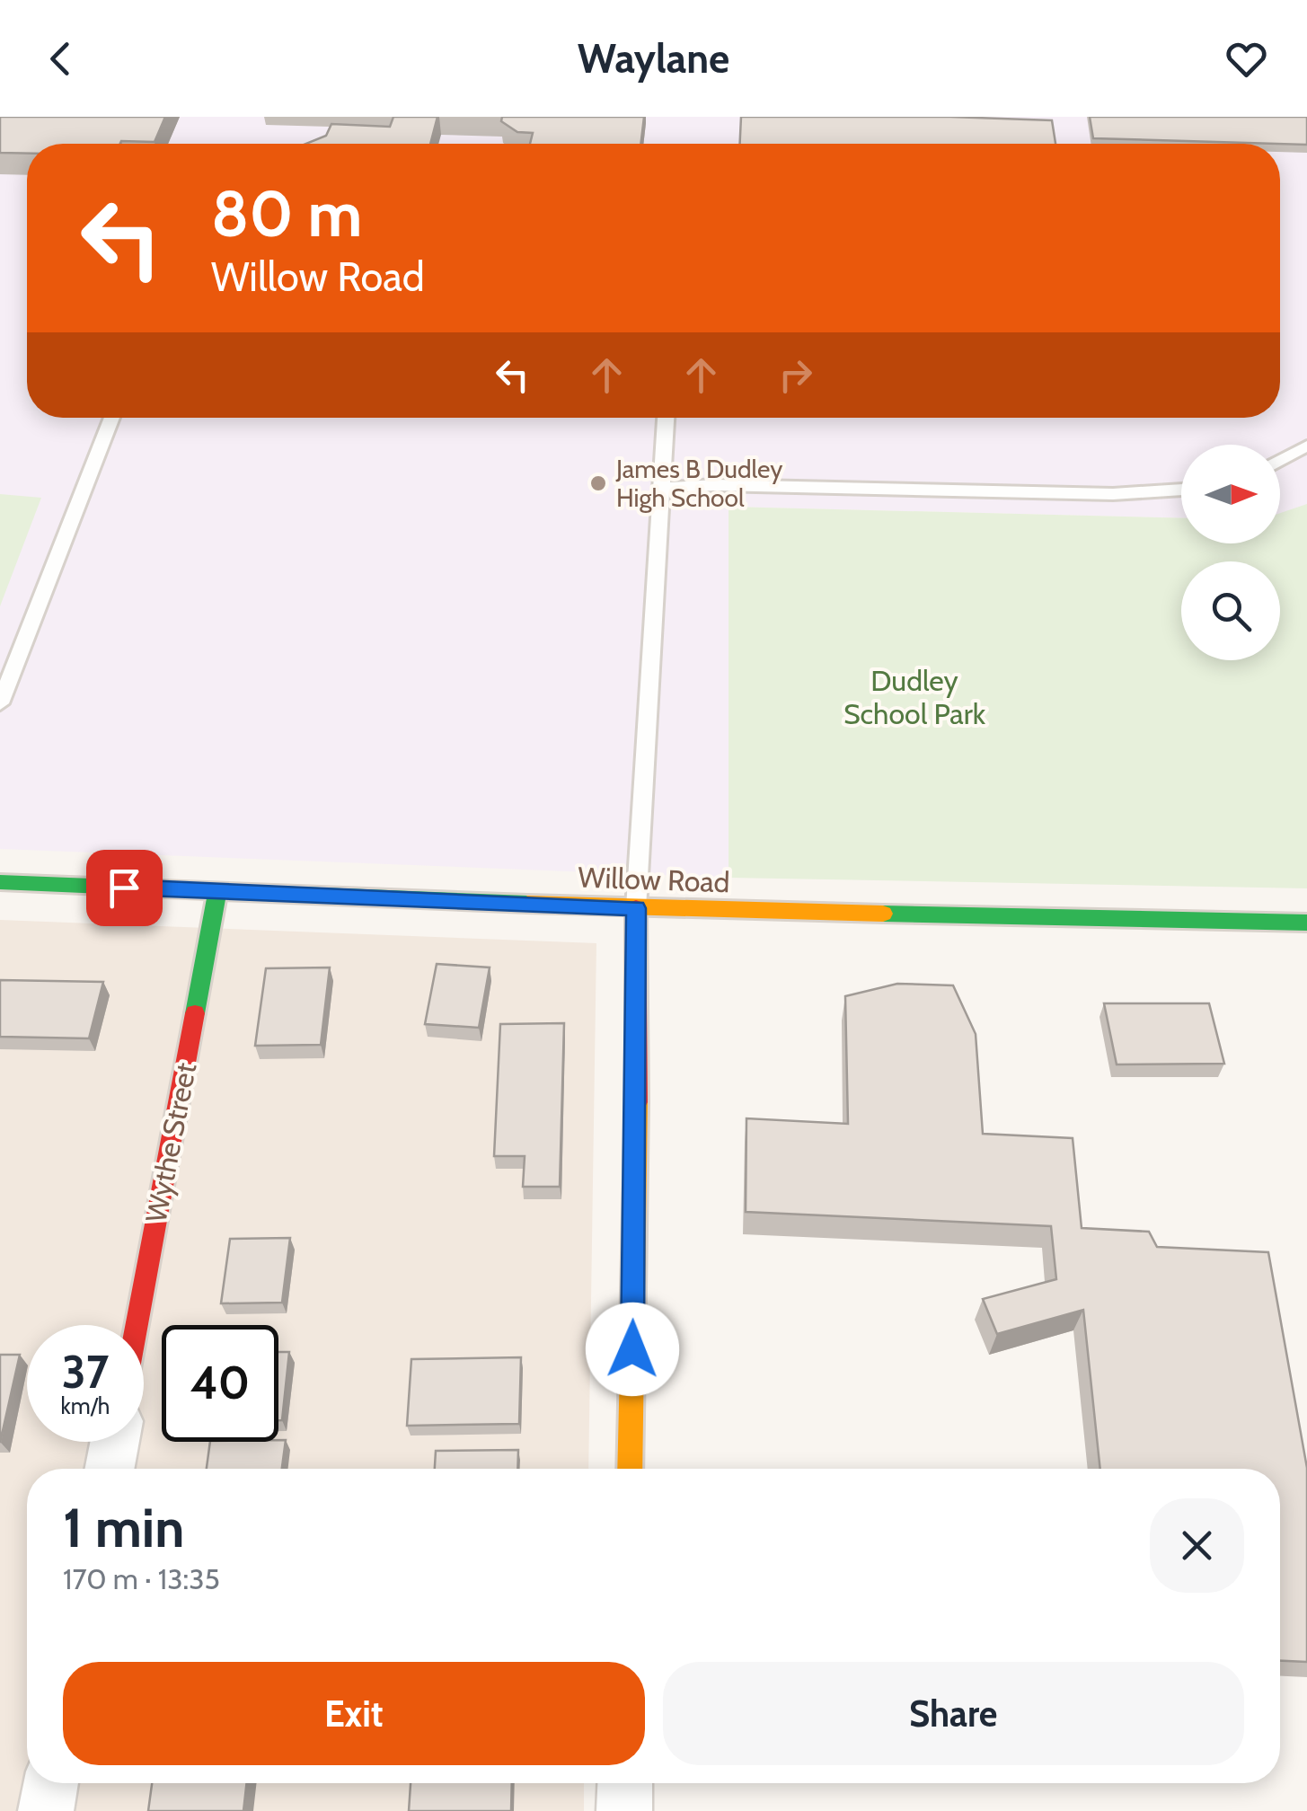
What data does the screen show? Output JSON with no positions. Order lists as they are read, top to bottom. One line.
{"streets":{"street":["Willow Road","Wythe Street"]},"crossings":[["Willow Road","Wythe Street"]],"parks":["Dudley School Park"],"places":["James B Dudley High School"],"north":"right","page":{"header":"Waylane","turn":["80 m","Willow Road"],"speed":"37 km/h","limit":"40","heading":["1 min","170 m · 13:35"],"buttons":["Exit","Share"]}}
